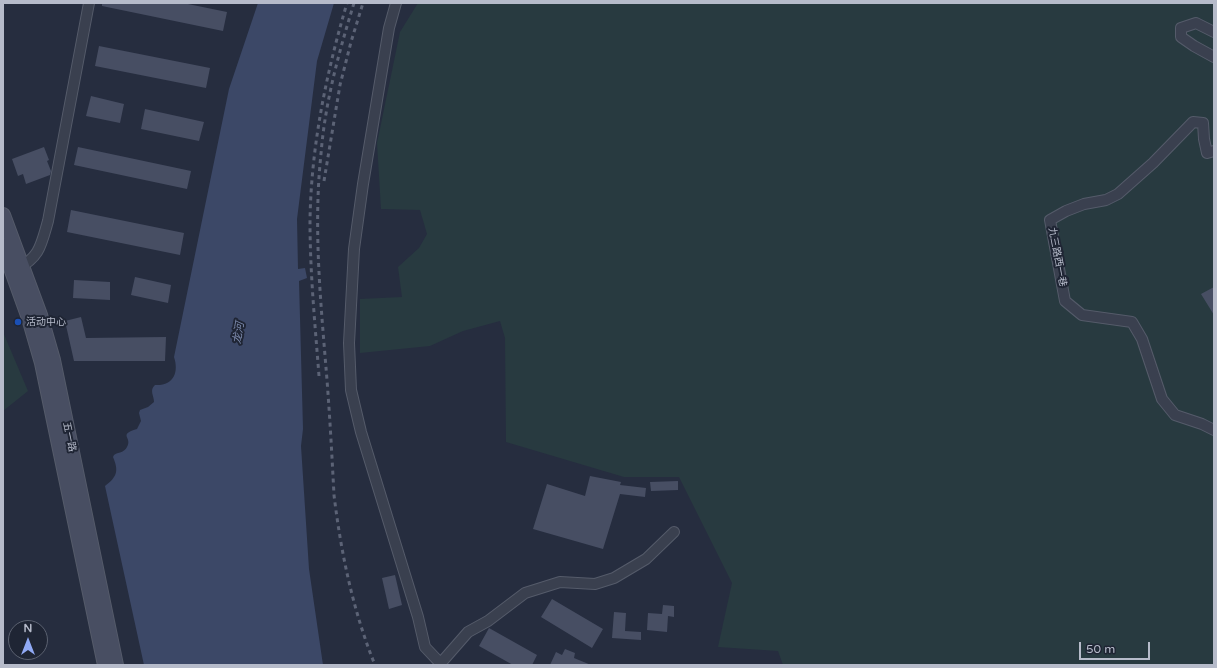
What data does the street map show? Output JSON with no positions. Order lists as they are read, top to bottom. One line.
{"streets":{"main road":["五一路"],"street":["九三路西一巷"]},"water":["龙河"],"places":["活动中心"],"scale_bar":"50 m","north":"top"}
